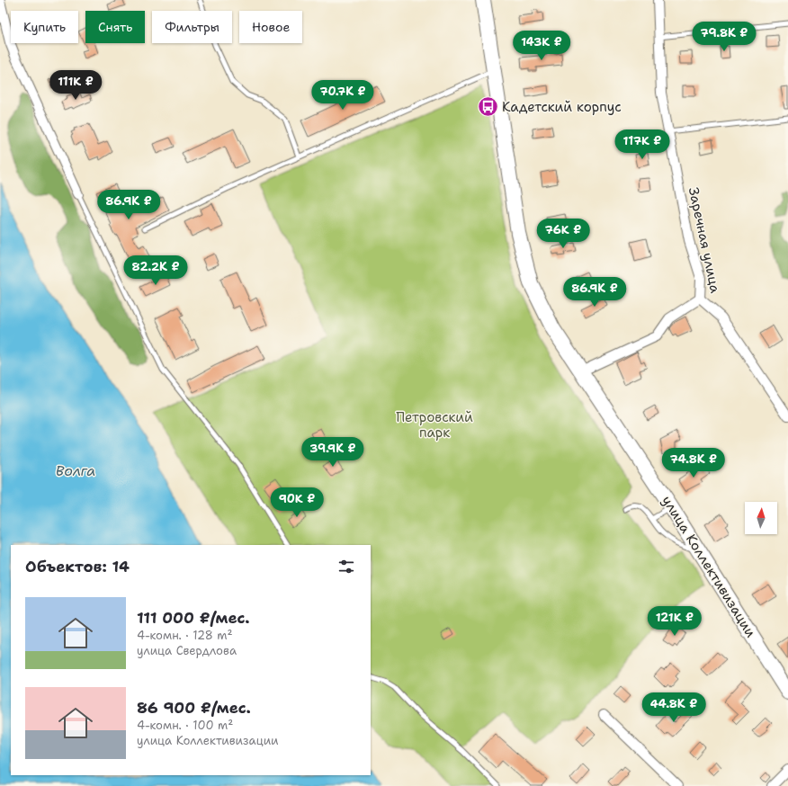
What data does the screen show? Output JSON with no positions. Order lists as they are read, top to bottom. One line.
{"streets":{"main road":["улица Коллективизации"],"street":["Заречная улица"]},"water":["Волга"],"parks":["Петровский парк"],"places":{"bus stop":["Кадетский корпус"]},"north":"top","page":{"chip":["Купить","Снять","Фильтры","Новое"],"price":["79.8K ₽","143K ₽","111K ₽","70.7K ₽","117K ₽","86.9K ₽","76K ₽","82.2K ₽","86.9K ₽","39.9K ₽","74.8K ₽","90K ₽","121K ₽","44.8K ₽"],"heading":"Объектов: 14","list":[{"name":"111 000 ₽/мес.","note":"4-комн. · 128 m² · улица Свердлова"},{"name":"86 900 ₽/мес.","note":"4-комн. · 100 m² · улица Коллективизации"}]}}
